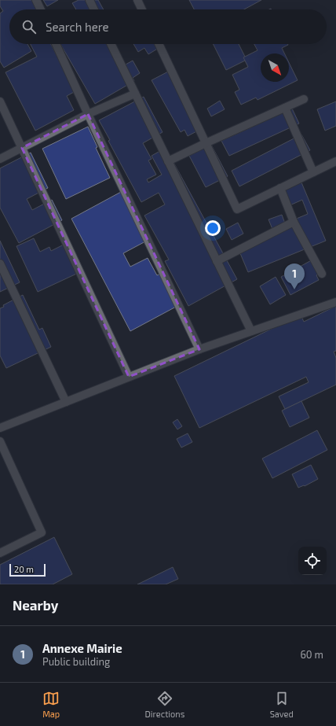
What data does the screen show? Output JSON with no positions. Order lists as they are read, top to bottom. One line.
{"scale_bar":"20 m","north":"bottom right","page":{"search":"Search here","pins":"1","scale":"20 m","heading":"Nearby","list":[{"mark":"1","name":"Annexe Mairie","note":"Public building","value":"60 m"}],"nav":["Map","Directions","Saved"]}}
